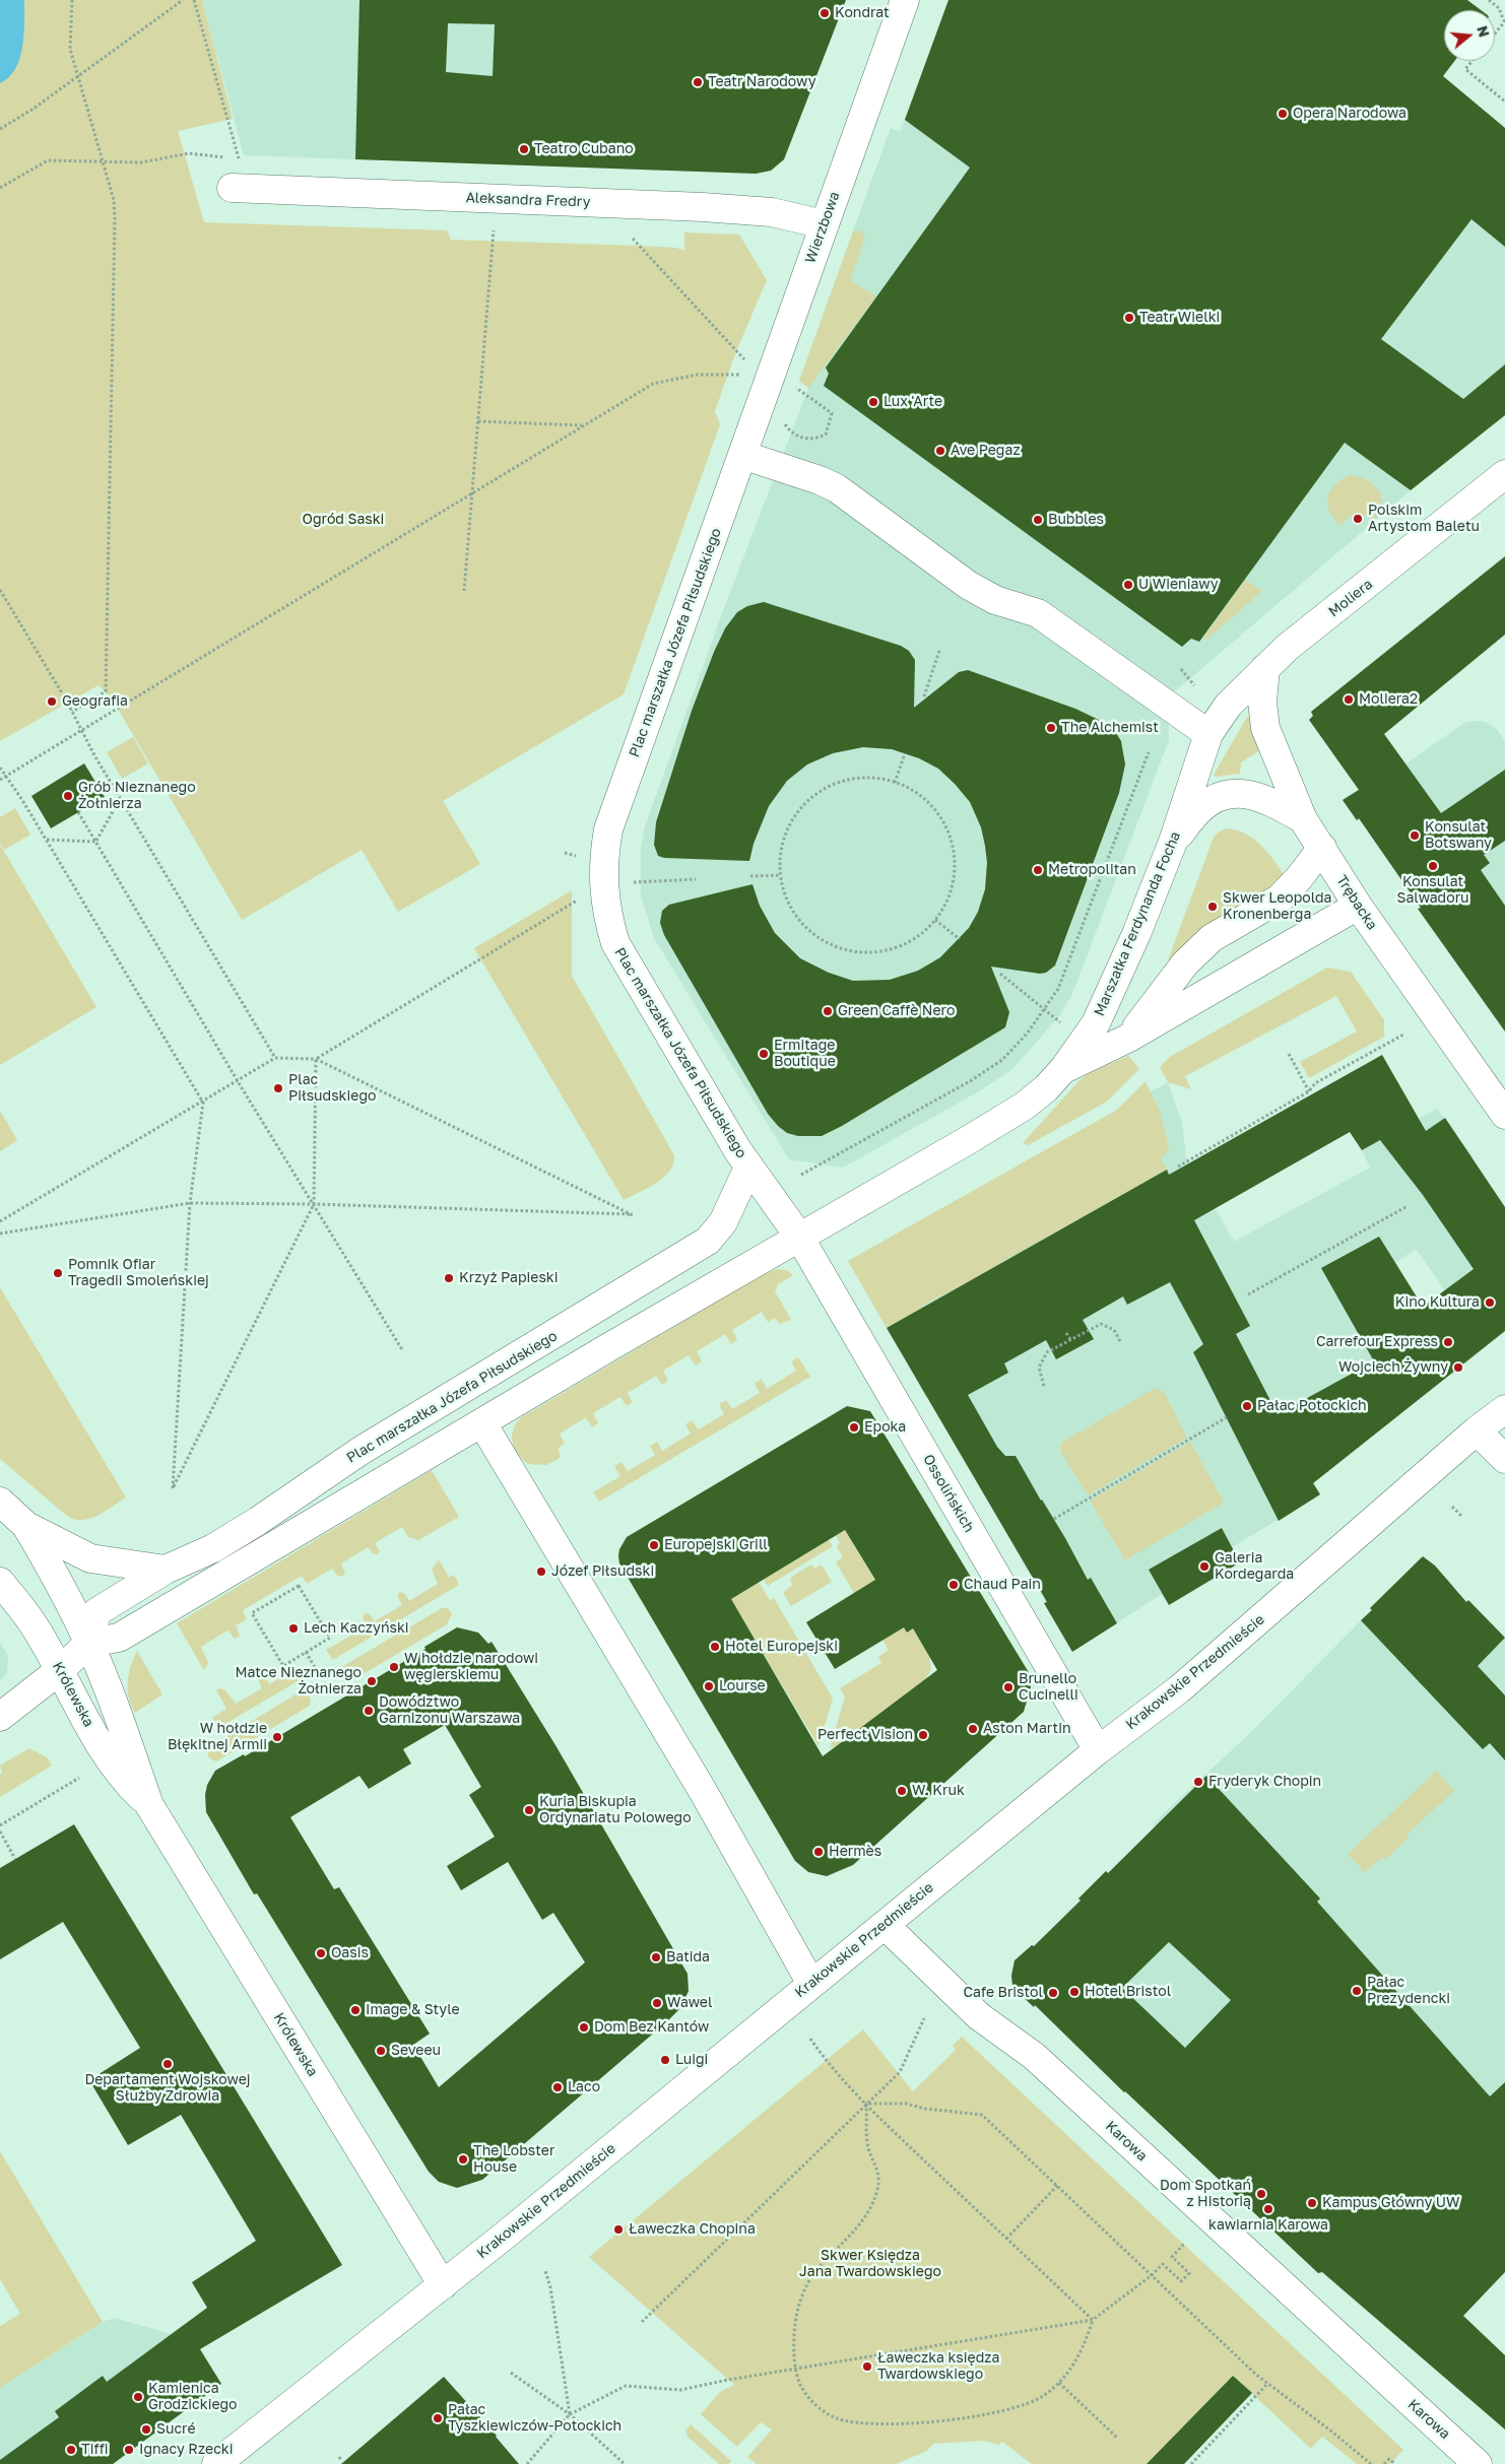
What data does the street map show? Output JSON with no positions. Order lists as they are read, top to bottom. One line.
{"streets":{"street":["Aleksandra Fredry","Wierzbowa","Moliera","Plac marszałka Józefa Piłsudskiego","Trębacka","Marszałka Ferdynanda Focha","Ossolińskich","Krakowskie Przedmieście","Królewska","Karowa"]},"crossings":[["Aleksandra Fredry","Wierzbowa"],["Wierzbowa","Plac marszałka Józefa Piłsudskiego"],["Moliera","Trębacka"],["Moliera","Marszałka Ferdynanda Focha"],["Plac marszałka Józefa Piłsudskiego","Ossolińskich"],["Plac marszałka Józefa Piłsudskiego","Królewska"],["Marszałka Ferdynanda Focha","Ossolińskich"],["Ossolińskich","Krakowskie Przedmieście"],["Krakowskie Przedmieście","Królewska"],["Krakowskie Przedmieście","Karowa"]],"parks":["Ogród Saski","Skwer Księdza Jana Twardowskiego"],"places":["Kondrat","Teatr Narodowy","Opera Narodowa","Teatro Cubano","Teatr Wielki","Lux 'Arte","Ave Pegaz","Polskim Artystom Baletu","Bubbles","U Wieniawy","Moliera2","Geografia","The Alchemist","Grób Nieznanego Żołnierza","Konsulat Botswany","Konsulat Salwadoru","Metropolitan","Skwer Leopolda Kronenberga","Green Caffè Nero","Ermitage Boutique","Plac Piłsudskiego","Pomnik Ofiar Tragedii Smoleńskiej","Krzyż Papieski","Kino Kultura","Carrefour Express","Wojciech Żywny","Pałac Potockich","Epoka","Europejski Grill","Galeria Kordegarda","Józef Piłsudski","Chaud Pain","Lech Kaczyński","Hotel Europejski","W hołdzie narodowi węgierskiemu","Matce Nieznanego Żołnierza","Lourse","Brunello Cucinelli","Dowództwo Garnizonu Warszawa","Aston Martin","Perfect Vision","W hołdzie Błękitnej Armii","Fryderyk Chopin","W. Kruk","Kuria Biskupia Ordynariatu Polowego","Hermès","Oasis","Batida","Pałac Prezydencki","Hotel Bristol","Cafe Bristol","Wawel","Image & Style","Dom Bez Kantów","Seveeu","Luigi","Departament Wojskowej Służby Zdrowia","Laco","The Lobster House","Dom Spotkań z Historią","Kampus Główny UW","kawiarnia Karowa","Ławeczka Chopina","Ławeczka księdza Twardowskiego","Kamienica Grodzickiego","Pałac Tyszkiewiczów-Potockich","Sucré","Tiffi","Ignacy Rzecki"],"north":"right"}
